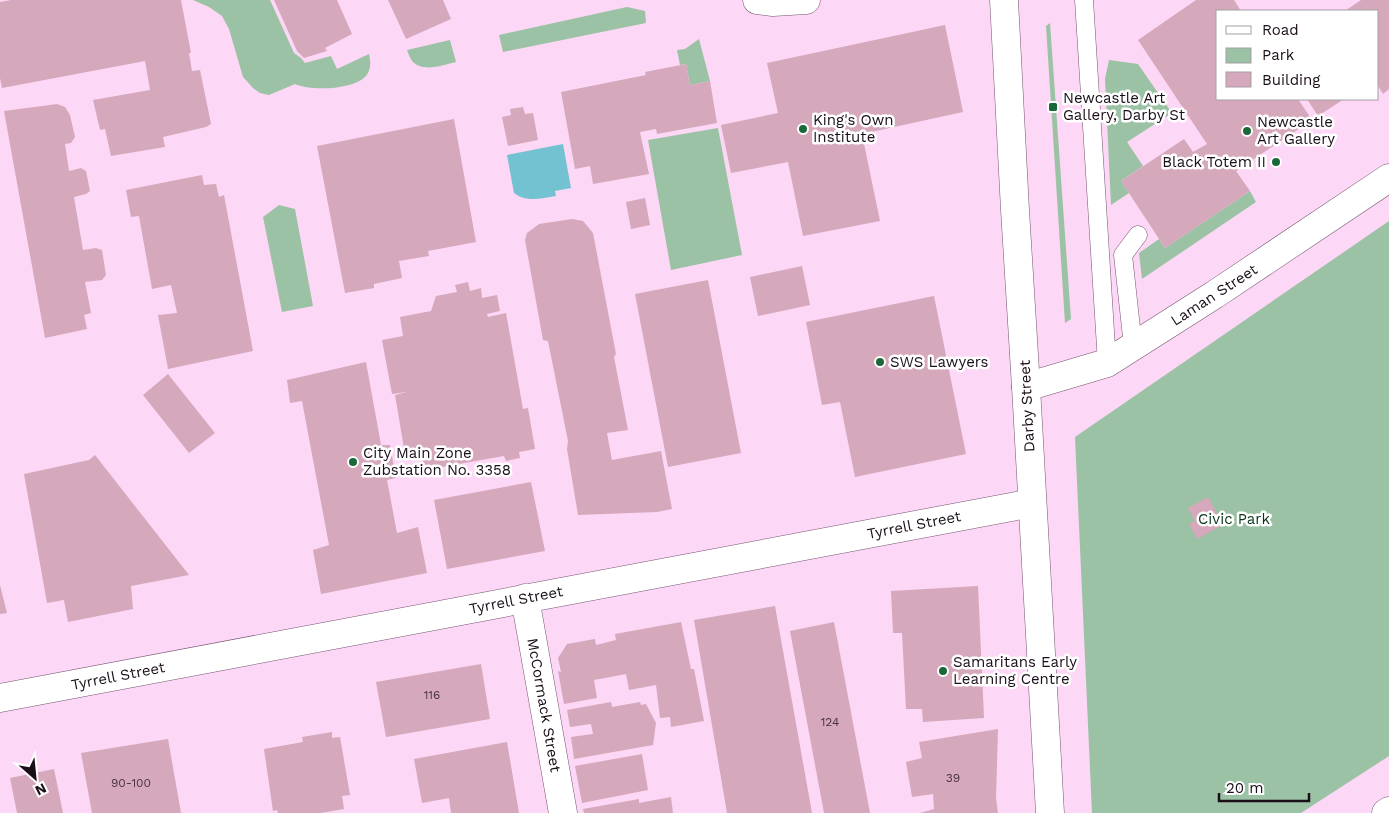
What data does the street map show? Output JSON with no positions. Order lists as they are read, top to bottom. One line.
{"streets":{"street":["Laman Street","Darby Street","Tyrrell Street","McCormack Street"]},"crossings":[["Laman Street","Darby Street"],["Darby Street","Tyrrell Street"],["Tyrrell Street","McCormack Street"]],"parks":["Civic Park"],"places":{"transit":["Newcastle Art Gallery, Darby St"],"other":["King's Own Institute","Newcastle Art Gallery","Black Totem II","SWS Lawyers","City Main Zone Zubstation No. 3358","Samaritans Early Learning Centre"]},"house_numbers":["116","124","39","90-100"],"legend":["Road","Park","Building"],"scale_bar":"20 m","north":"bottom right"}
